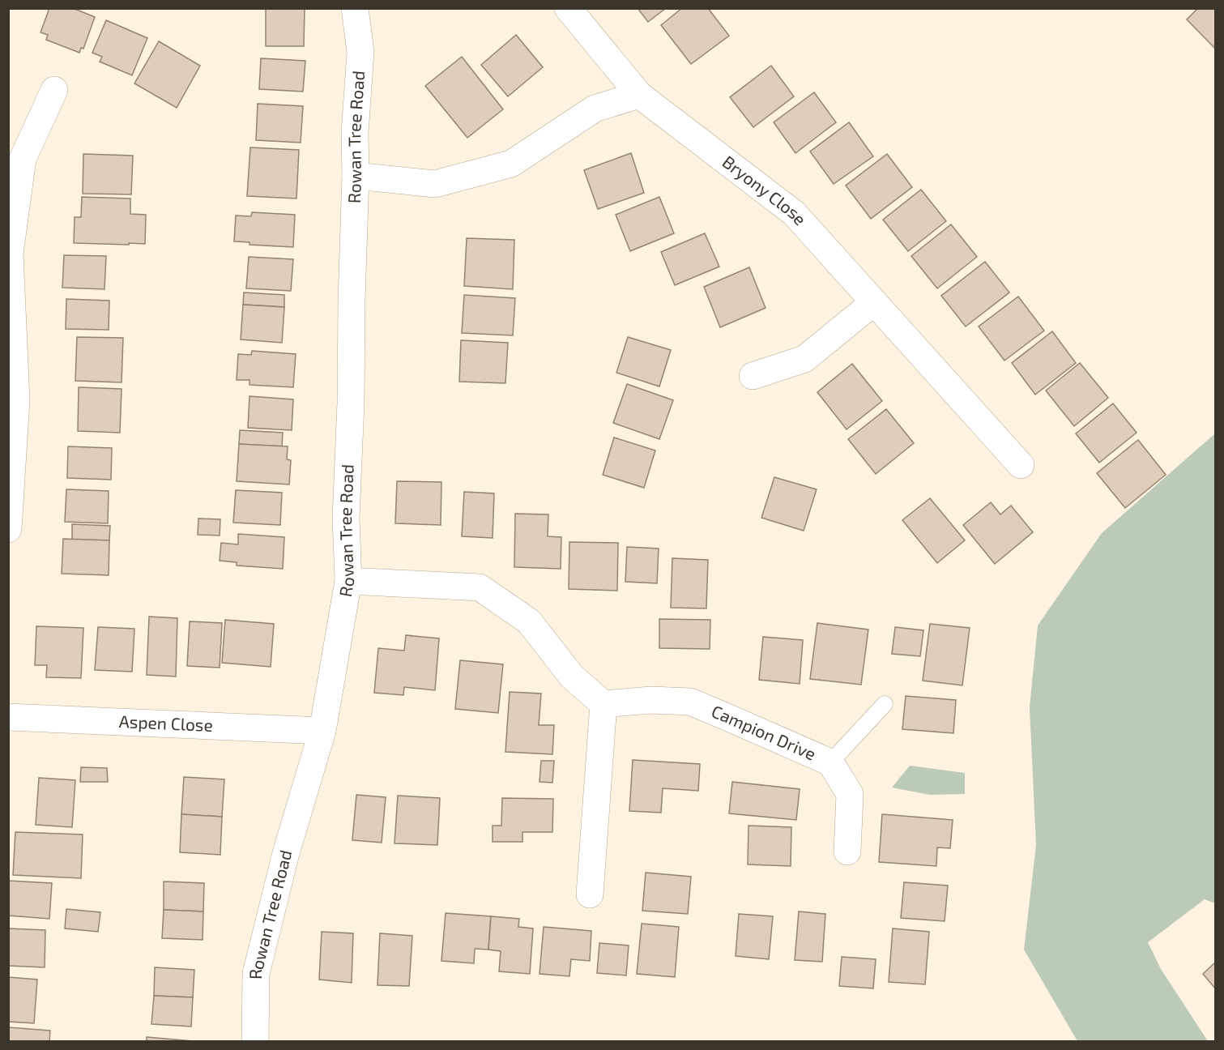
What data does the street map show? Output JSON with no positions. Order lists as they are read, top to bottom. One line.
{"streets":{"street":["Rowan Tree Road","Bryony Close","Aspen Close","Campion Drive"]},"crossings":[["Rowan Tree Road","Aspen Close"]]}
